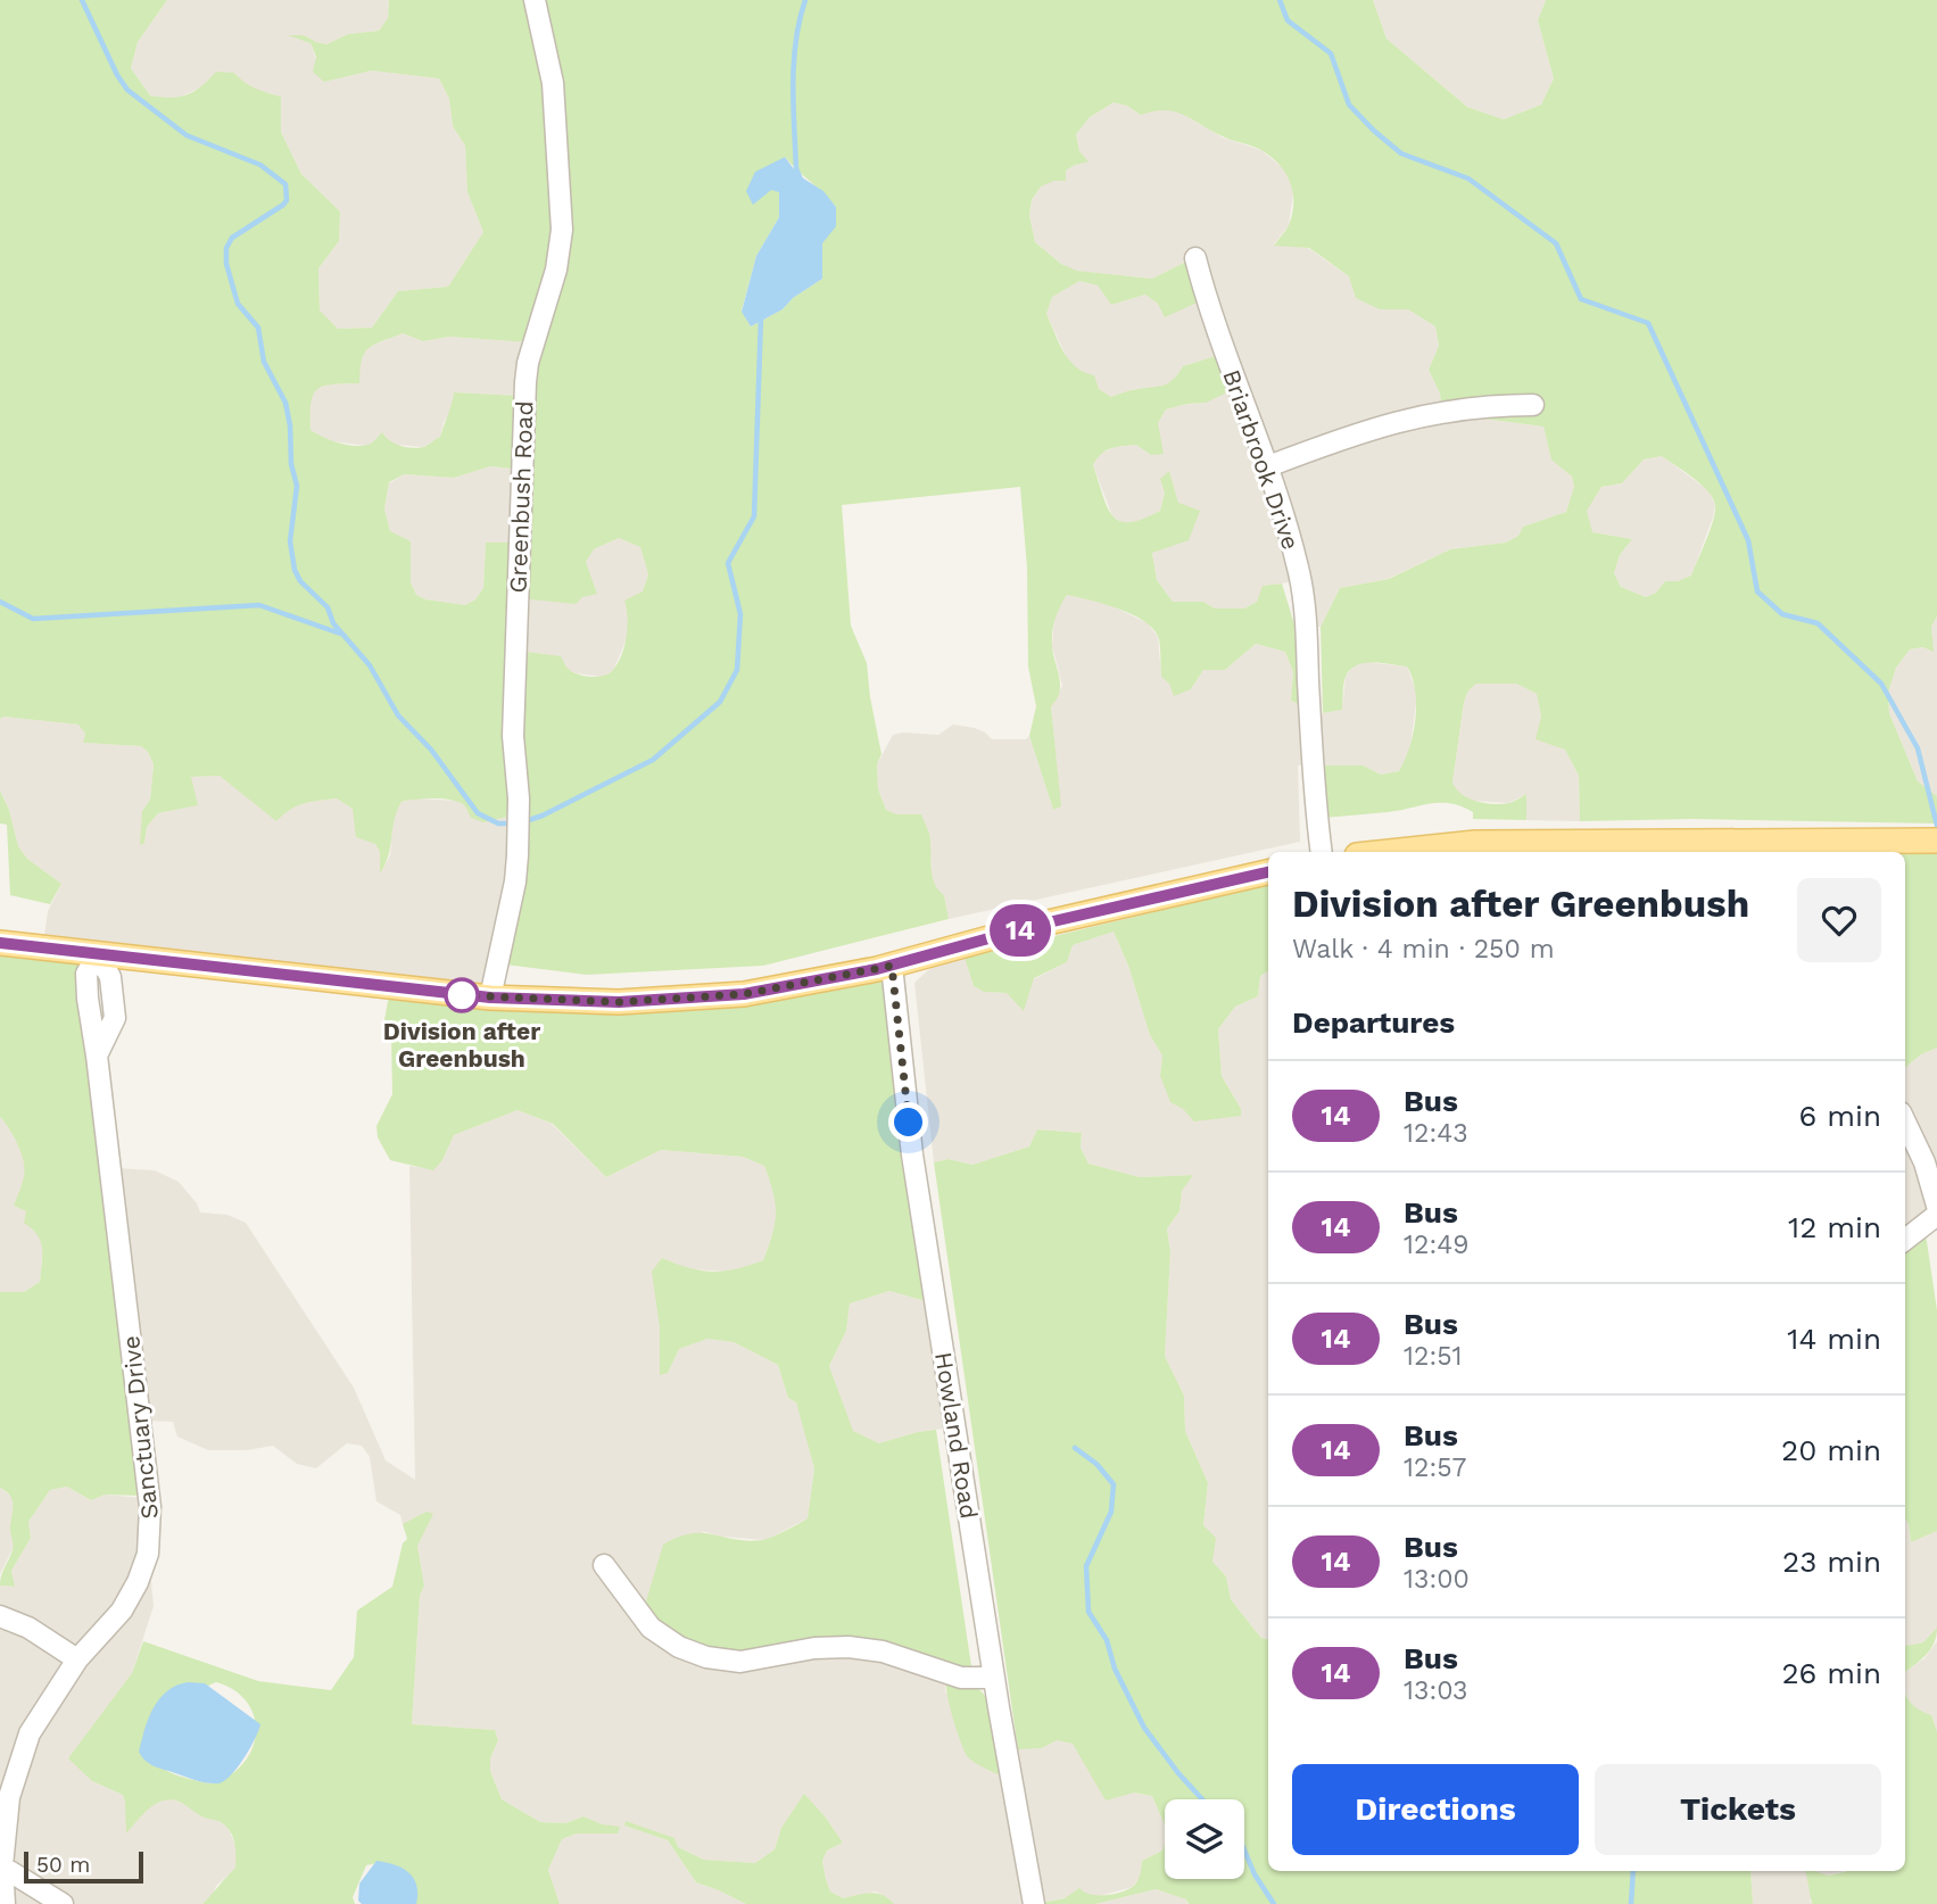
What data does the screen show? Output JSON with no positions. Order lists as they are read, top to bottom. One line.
{"streets":{"street":["Briarbrook Drive","Greenbush Road","Sanctuary Drive","Howland Road"]},"places":["Division after Greenbush"],"lines":["bus line 14"],"scale_bar":"50 m","page":{"on_map":"14","heading":[["Division after Greenbush","Walk · 4 min · 250 m"],"Departures"],"list":[{"mark":"14","name":"Bus","note":"12:43","value":"6 min"},{"mark":"14","name":"Bus","note":"12:49","value":"12 min"},{"mark":"14","name":"Bus","note":"12:51","value":"14 min"},{"mark":"14","name":"Bus","note":"12:57","value":"20 min"},{"mark":"14","name":"Bus","note":"13:00","value":"23 min"},{"mark":"14","name":"Bus","note":"13:03","value":"26 min"}],"buttons":["Directions","Tickets"],"scale":"50 m"}}
